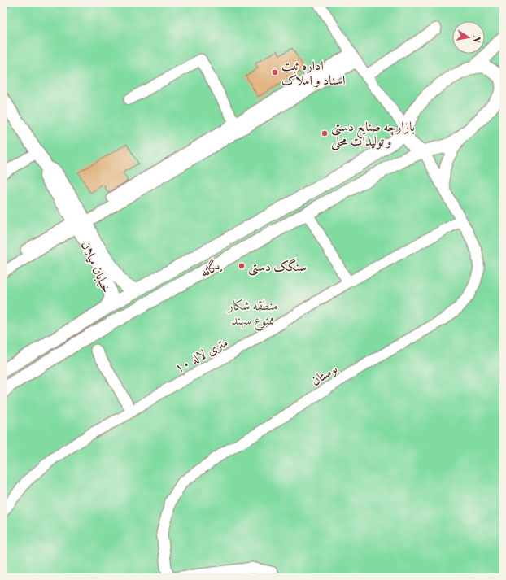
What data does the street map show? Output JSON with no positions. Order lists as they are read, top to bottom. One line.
{"streets":{"main road":["خیابان میلان","یگانه"],"street":["۱۰ متری لاله","بوستان"]},"crossings":[["خیابان میلان","یگانه"],["یگانه","بوستان"],["۱۰ متری لاله","بوستان"]],"parks":["منطقه شکار ممنوع سهند"],"places":["اداره ثبت اسناد و املاک","بازارچه صنایع دستی و تولیدات محلی","سنگک دستی"],"north":"right"}
